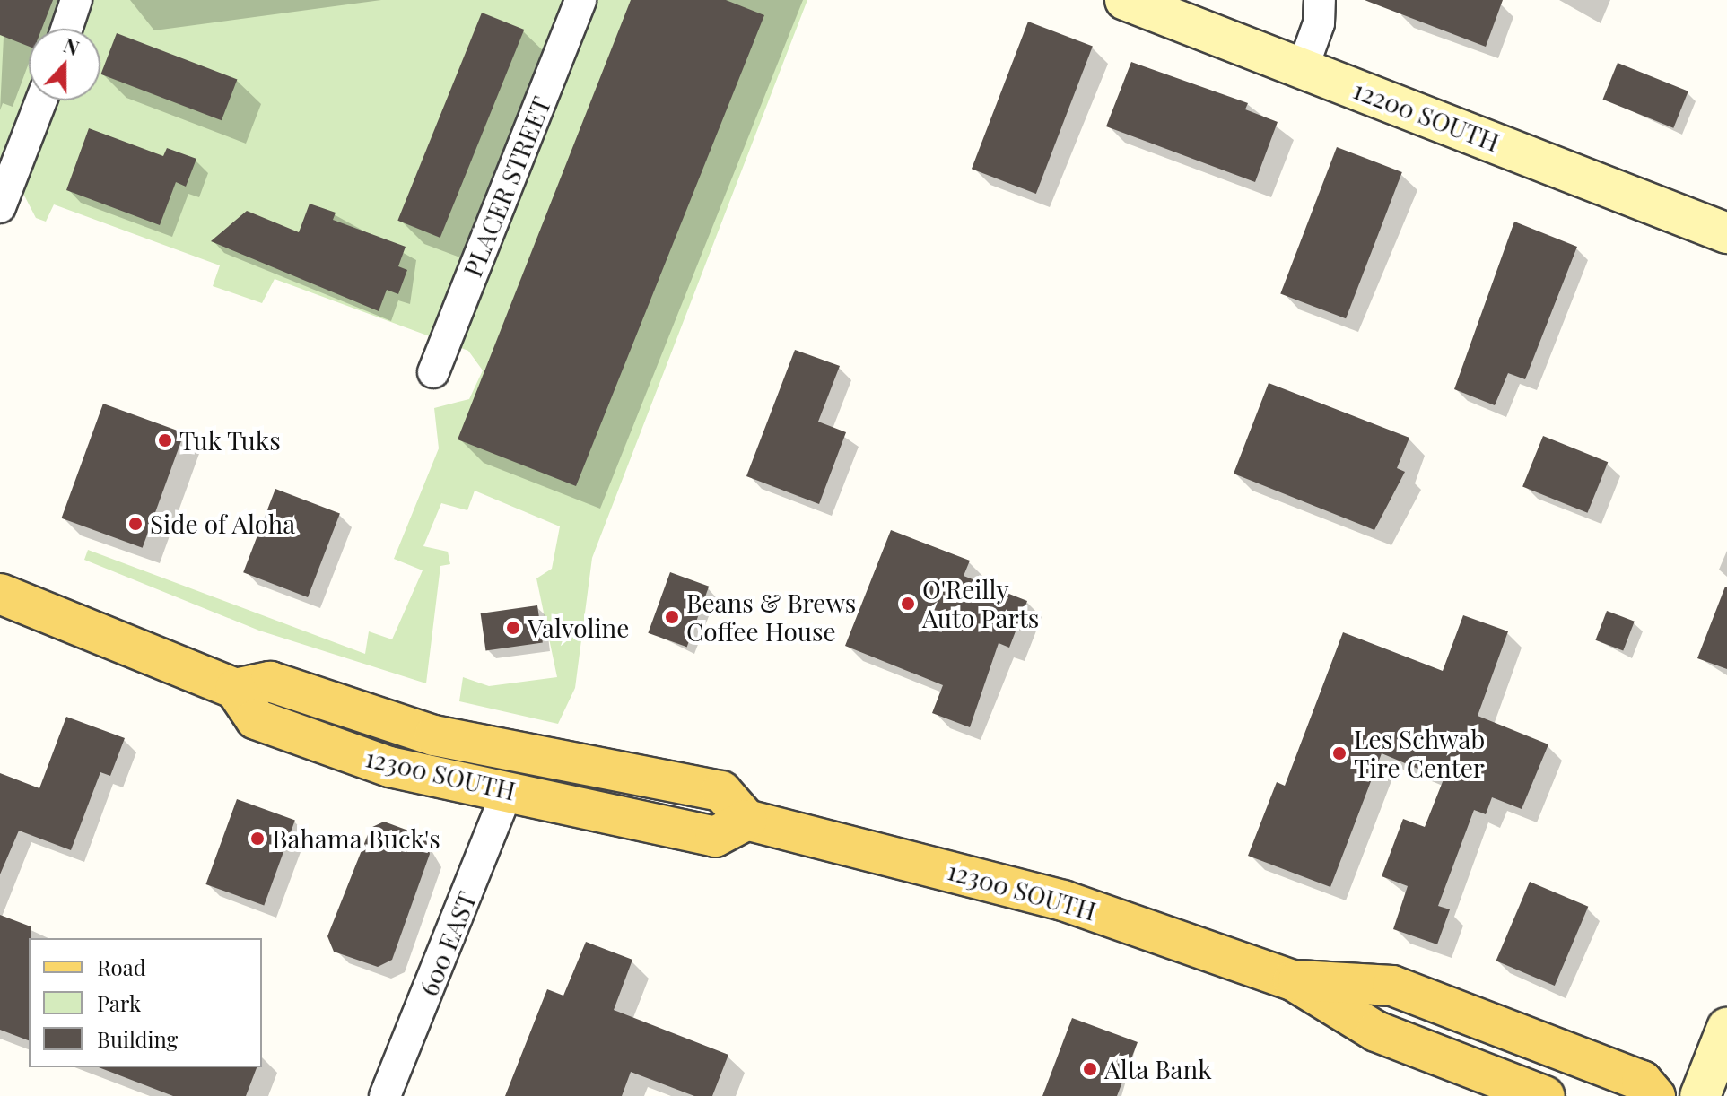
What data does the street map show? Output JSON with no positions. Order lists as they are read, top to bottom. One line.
{"streets":{"main road":["12300 SOUTH"],"street":["12200 SOUTH","PLACER STREET","600 EAST"]},"crossings":[["12300 SOUTH","600 EAST"]],"places":["Tuk Tuks","Side of Aloha","O'Reilly Auto Parts","Beans & Brews Coffee House","Valvoline","Les Schwab Tire Center","Bahama Buck's","Alta Bank"],"legend":["Road","Park","Building"],"north":"top"}
